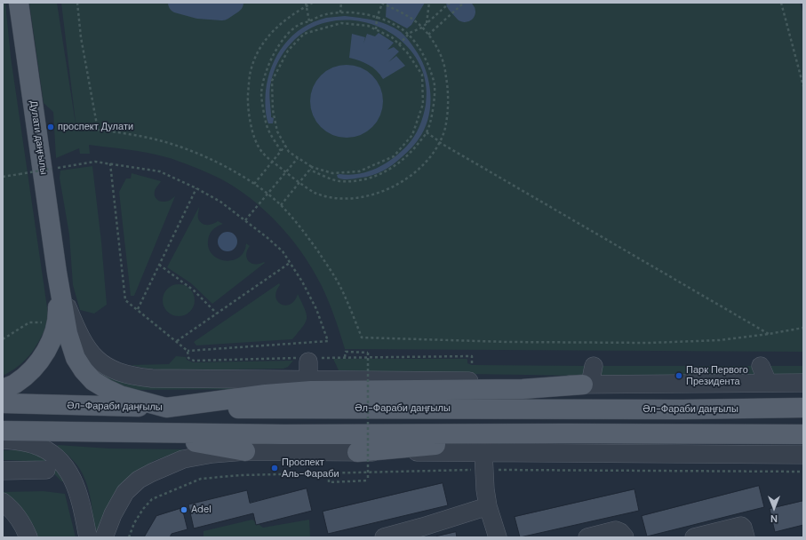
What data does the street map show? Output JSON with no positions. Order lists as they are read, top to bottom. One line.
{"streets":{"main road":["Дулати даңғылы","Әл-Фараби даңғылы"]},"places":["проспект Дулати","Парк Первого Президента","Проспект Аль-Фараби","Adel"],"north":"bottom"}
